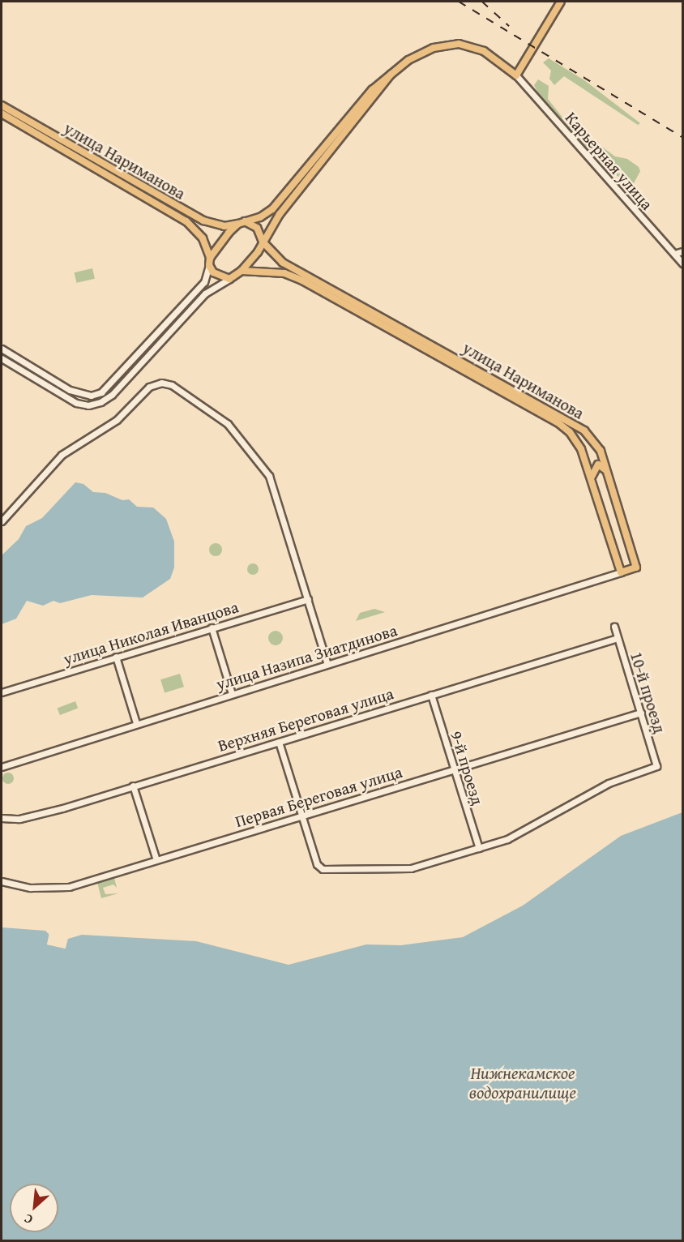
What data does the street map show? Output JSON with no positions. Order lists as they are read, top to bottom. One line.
{"streets":{"main road":["улица Нариманова"],"street":["Карьерная улица","улица Николая Иванцова","улица Назипа Зиатдинова","10-й проезд","Верхняя Береговая улица","9-й проезд","Первая Береговая улица"]},"crossings":[["улица Нариманова","улица Назипа Зиатдинова"],["10-й проезд","Верхняя Береговая улица"],["10-й проезд","9-й проезд"],["10-й проезд","Первая Береговая улица"],["Верхняя Береговая улица","9-й проезд"],["9-й проезд","Первая Береговая улица"]],"water":["Нижнекамское водохранилище"],"north":"bottom left"}
